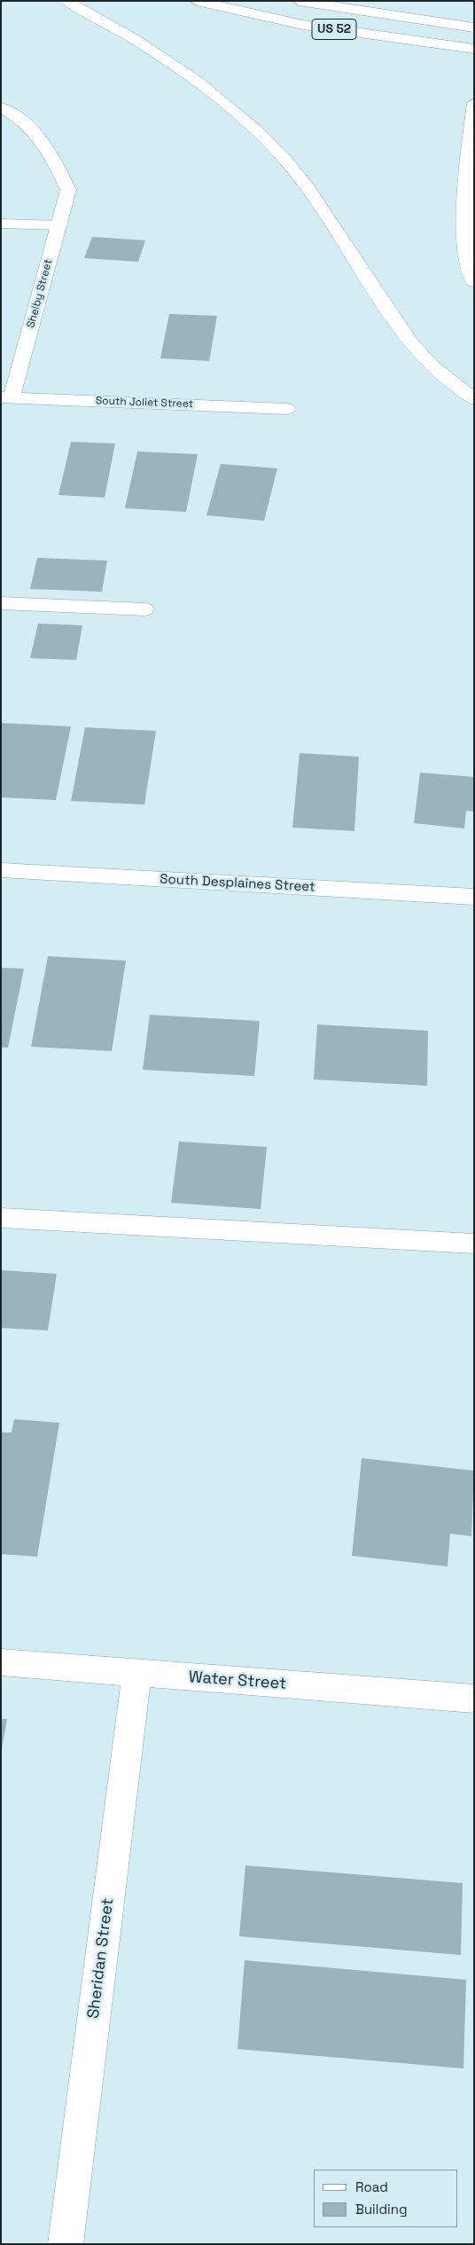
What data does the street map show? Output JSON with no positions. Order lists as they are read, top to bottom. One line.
{"streets":{"main road":["US 52","Shelby Street","South Joliet Street","South Desplaines Street","Water Street","Sheridan Street"]},"crossings":[["Shelby Street","South Joliet Street"],["Water Street","Sheridan Street"]],"legend":["Road","Building"]}
